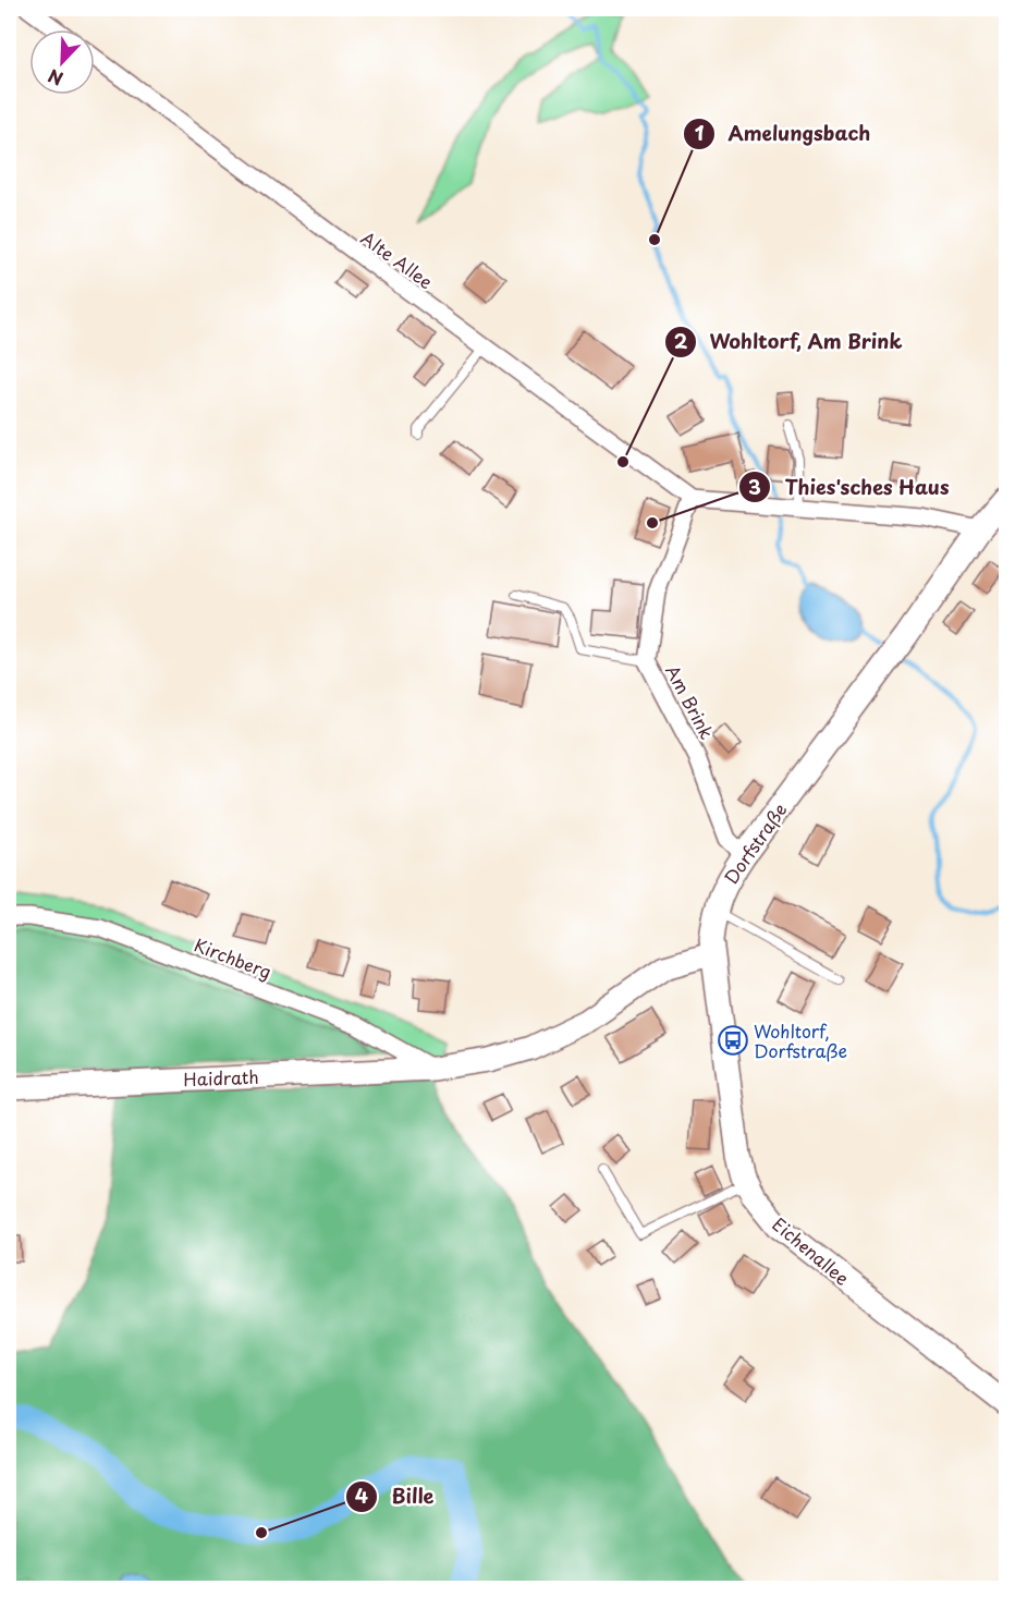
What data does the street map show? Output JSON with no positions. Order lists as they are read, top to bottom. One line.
{"streets":{"street":["Alte Allee","Am Brink","Dorfstraße","Kirchberg","Haidrath","Eichenallee"]},"crossings":[["Alte Allee","Am Brink"],["Am Brink","Dorfstraße"],["Dorfstraße","Eichenallee"],["Kirchberg","Haidrath"]],"places":{"other":["Amelungsbach","Wohltorf, Am Brink","Thies'sches Haus","Bille"],"bus stop":["Wohltorf, Dorfstraße"]},"north":"bottom left"}
